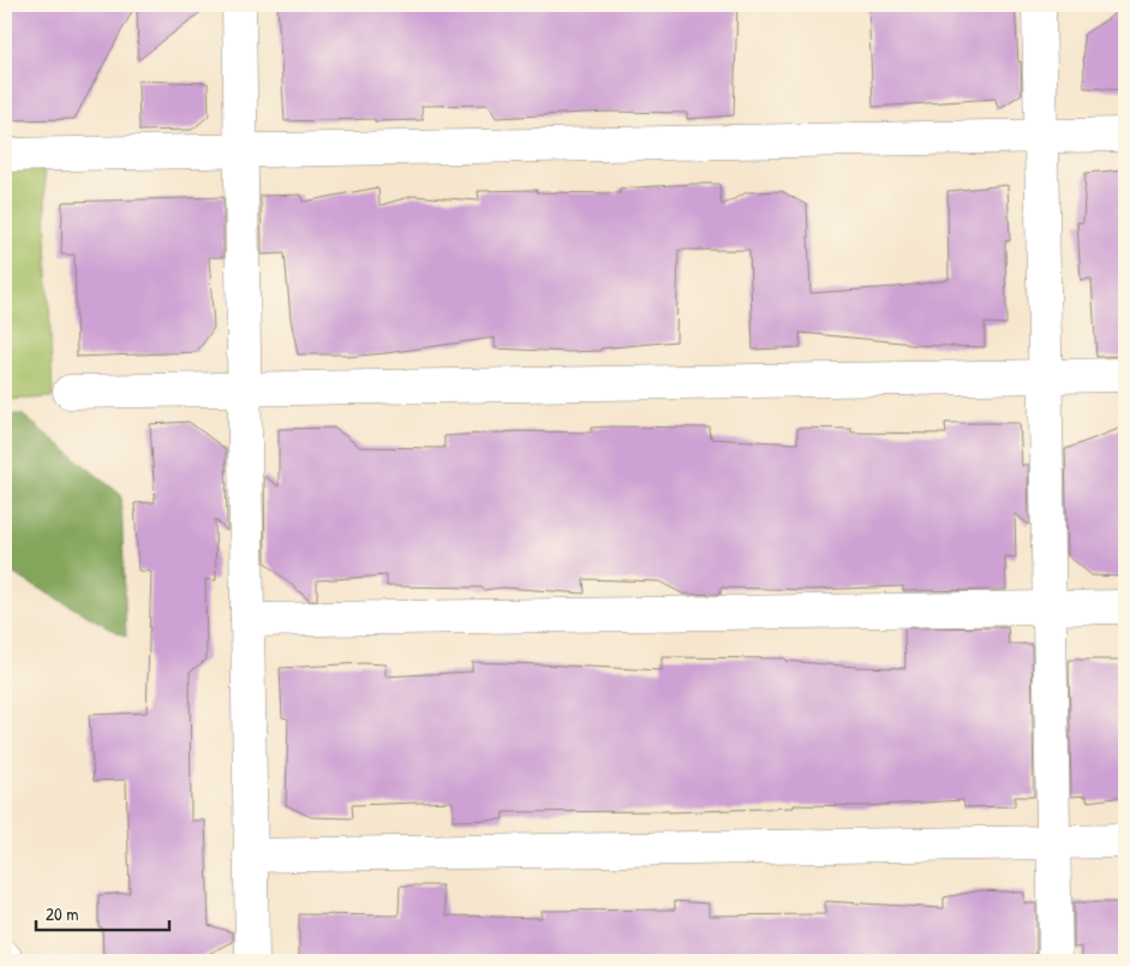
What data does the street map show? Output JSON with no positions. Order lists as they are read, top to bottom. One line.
{"scale_bar":"20 m"}
